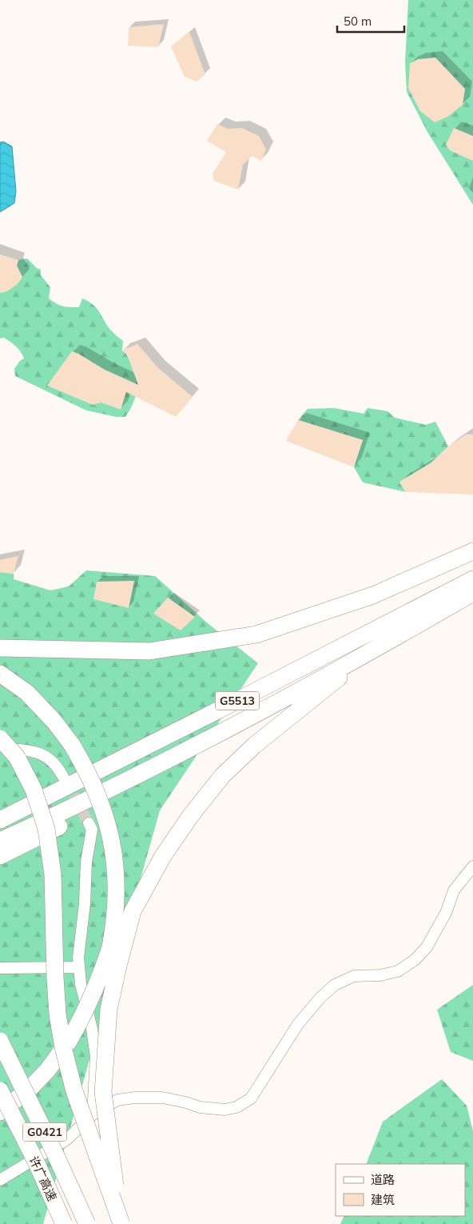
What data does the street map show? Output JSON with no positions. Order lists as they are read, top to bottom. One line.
{"streets":{"highway":["G5513","G0421","许广高速"]},"legend":["道路","建筑"],"scale_bar":"50 m"}
